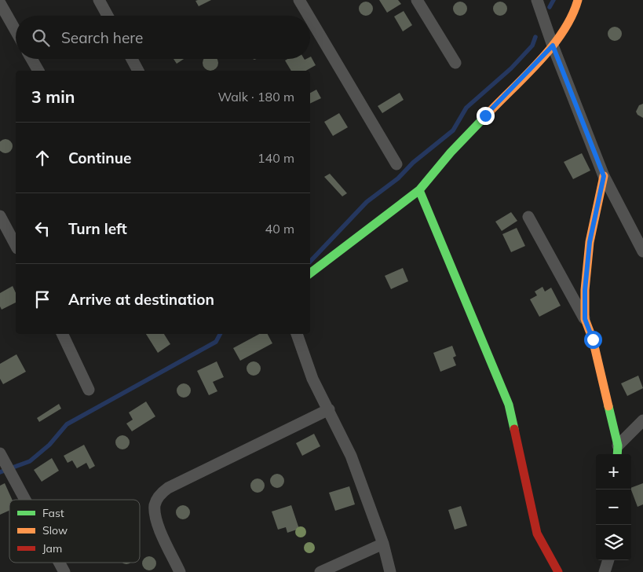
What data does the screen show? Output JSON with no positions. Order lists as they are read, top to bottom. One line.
{"legend":["Fast","Slow","Jam"],"page":{"search":"Search here","heading":["3 min","Walk · 180 m"],"list":[["Continue","140 m"],["Turn left","40 m"],"Arrive at destination"],"map_buttons":["+","−"]}}
